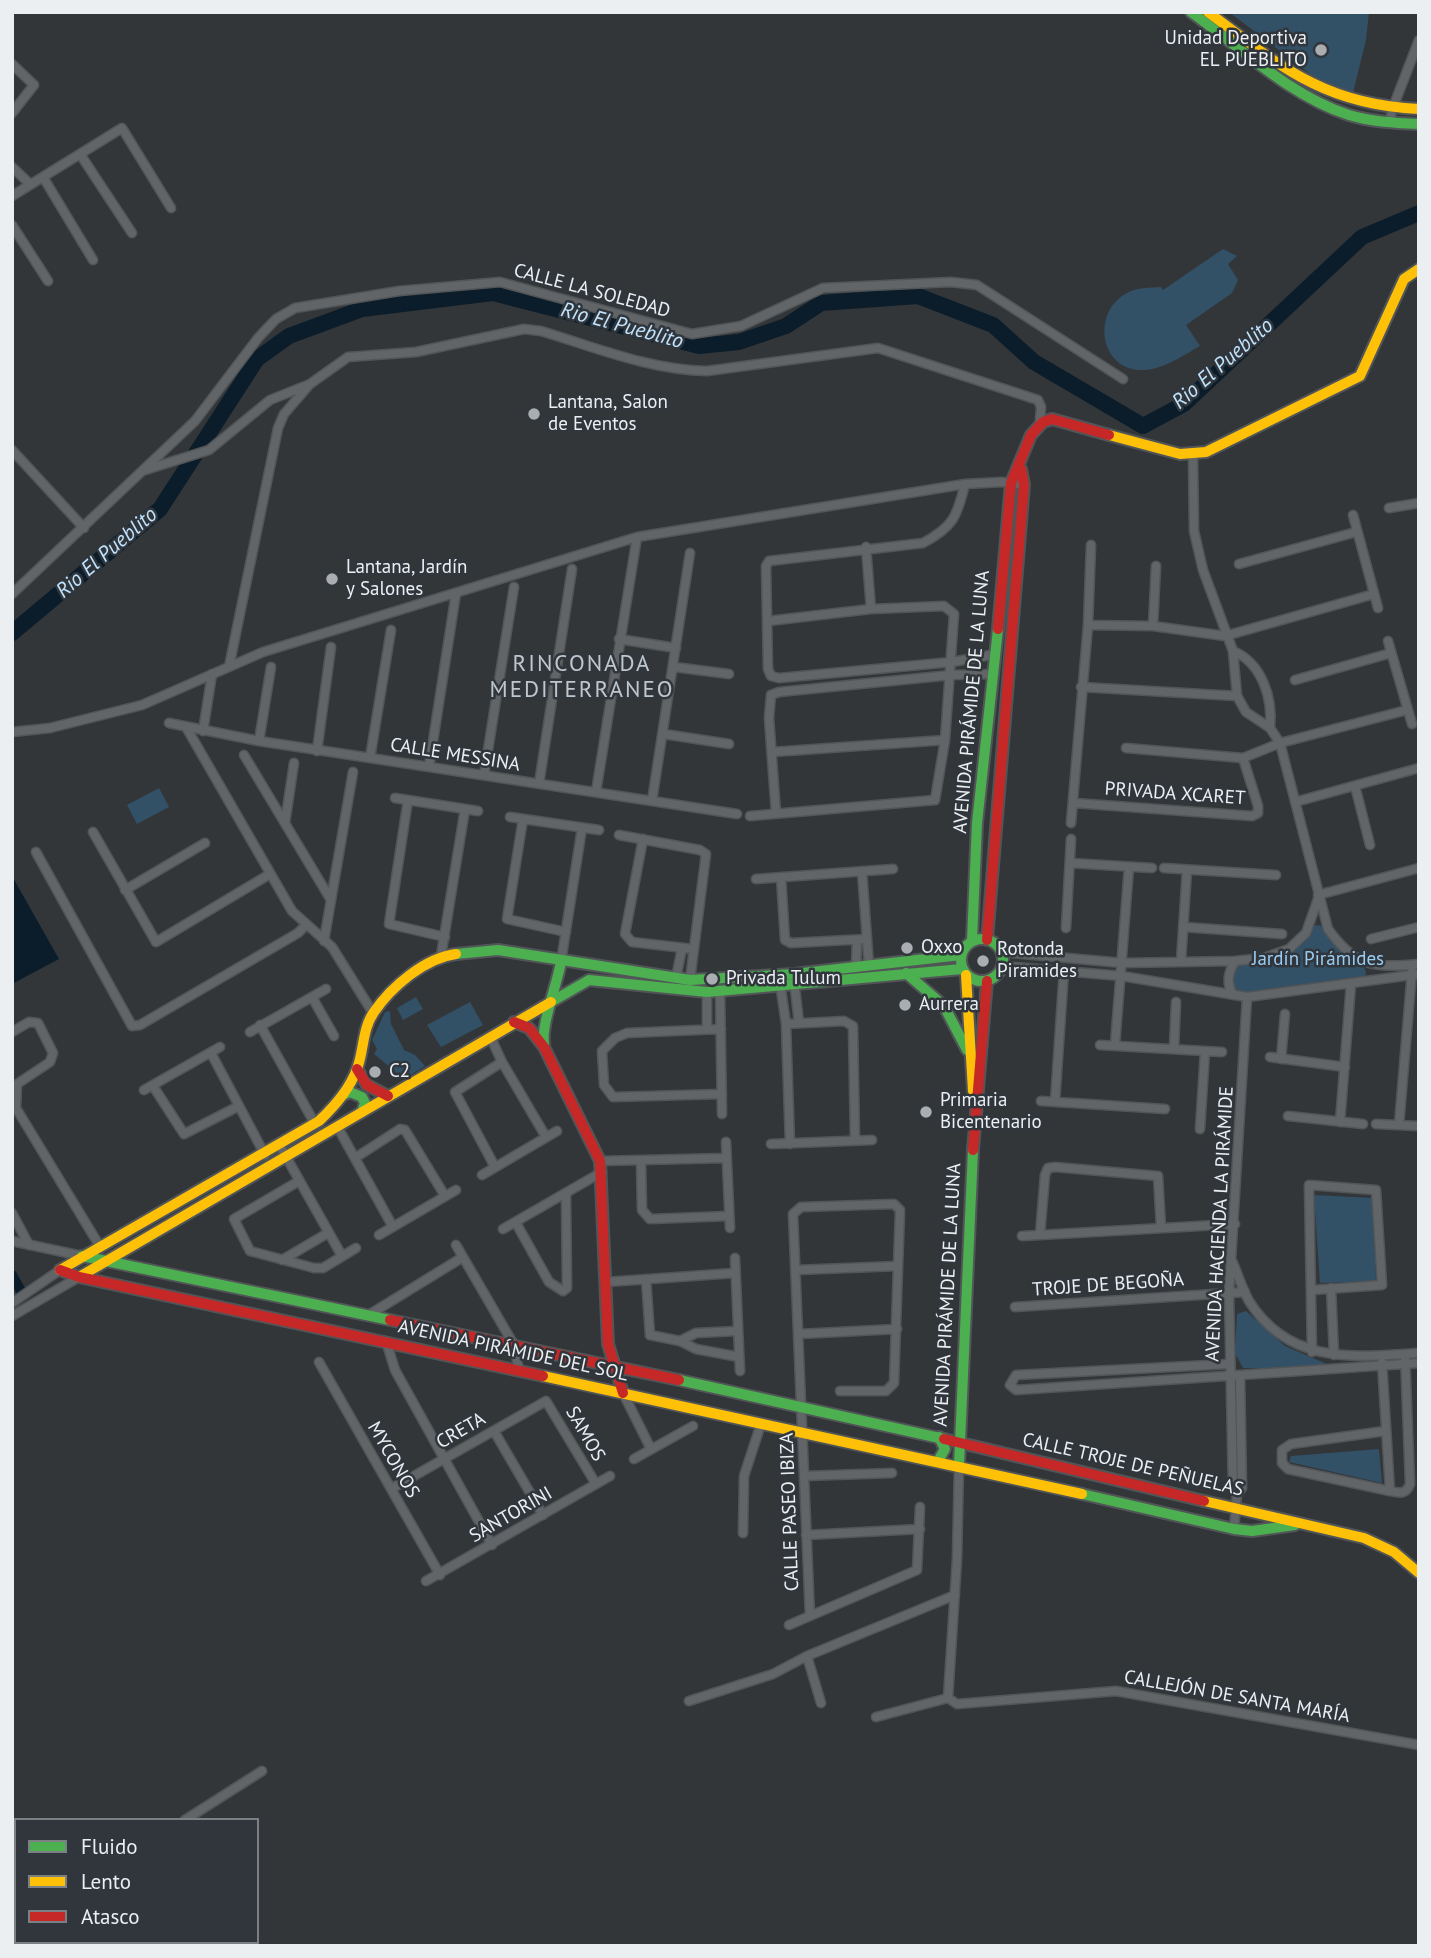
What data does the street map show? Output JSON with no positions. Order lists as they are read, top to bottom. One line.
{"streets":{"street":["CALLE LA SOLEDAD","AVENIDA PIRÁMIDE DE LA LUNA","CALLE MESSINA","PRIVADA XCARET","AVENIDA HACIENDA LA PIRÁMIDE","TROJE DE BEGOÑA","AVENIDA PIRÁMIDE DEL SOL","CRETA","SAMOS","MYCONOS","CALLE TROJE DE PEÑUELAS","CALLE PASEO IBIZA","SANTORINI","CALLEJÓN DE SANTA MARÍA"]},"crossings":[["AVENIDA PIRÁMIDE DE LA LUNA","AVENIDA PIRÁMIDE DEL SOL"],["AVENIDA PIRÁMIDE DE LA LUNA","CALLE TROJE DE PEÑUELAS"],["AVENIDA HACIENDA LA PIRÁMIDE","TROJE DE BEGOÑA"],["AVENIDA HACIENDA LA PIRÁMIDE","CALLE TROJE DE PEÑUELAS"],["AVENIDA PIRÁMIDE DEL SOL","CALLE TROJE DE PEÑUELAS"],["AVENIDA PIRÁMIDE DEL SOL","CALLE PASEO IBIZA"],["CRETA","SAMOS"],["CRETA","MYCONOS"],["SAMOS","SANTORINI"],["MYCONOS","SANTORINI"]],"districts":["RINCONADA MEDITERRANEO"],"water":["Rio El Pueblito"],"parks":["Jardín Pirámides"],"places":["Unidad Deportiva EL PUEBLITO","Lantana, Salon de Eventos","Lantana, Jardín y Salones","Oxxo","Rotonda Piramides","Privada Tulum","Aurrera","C2","Primaria Bicentenario"],"legend":["Fluido","Lento","Atasco"]}
